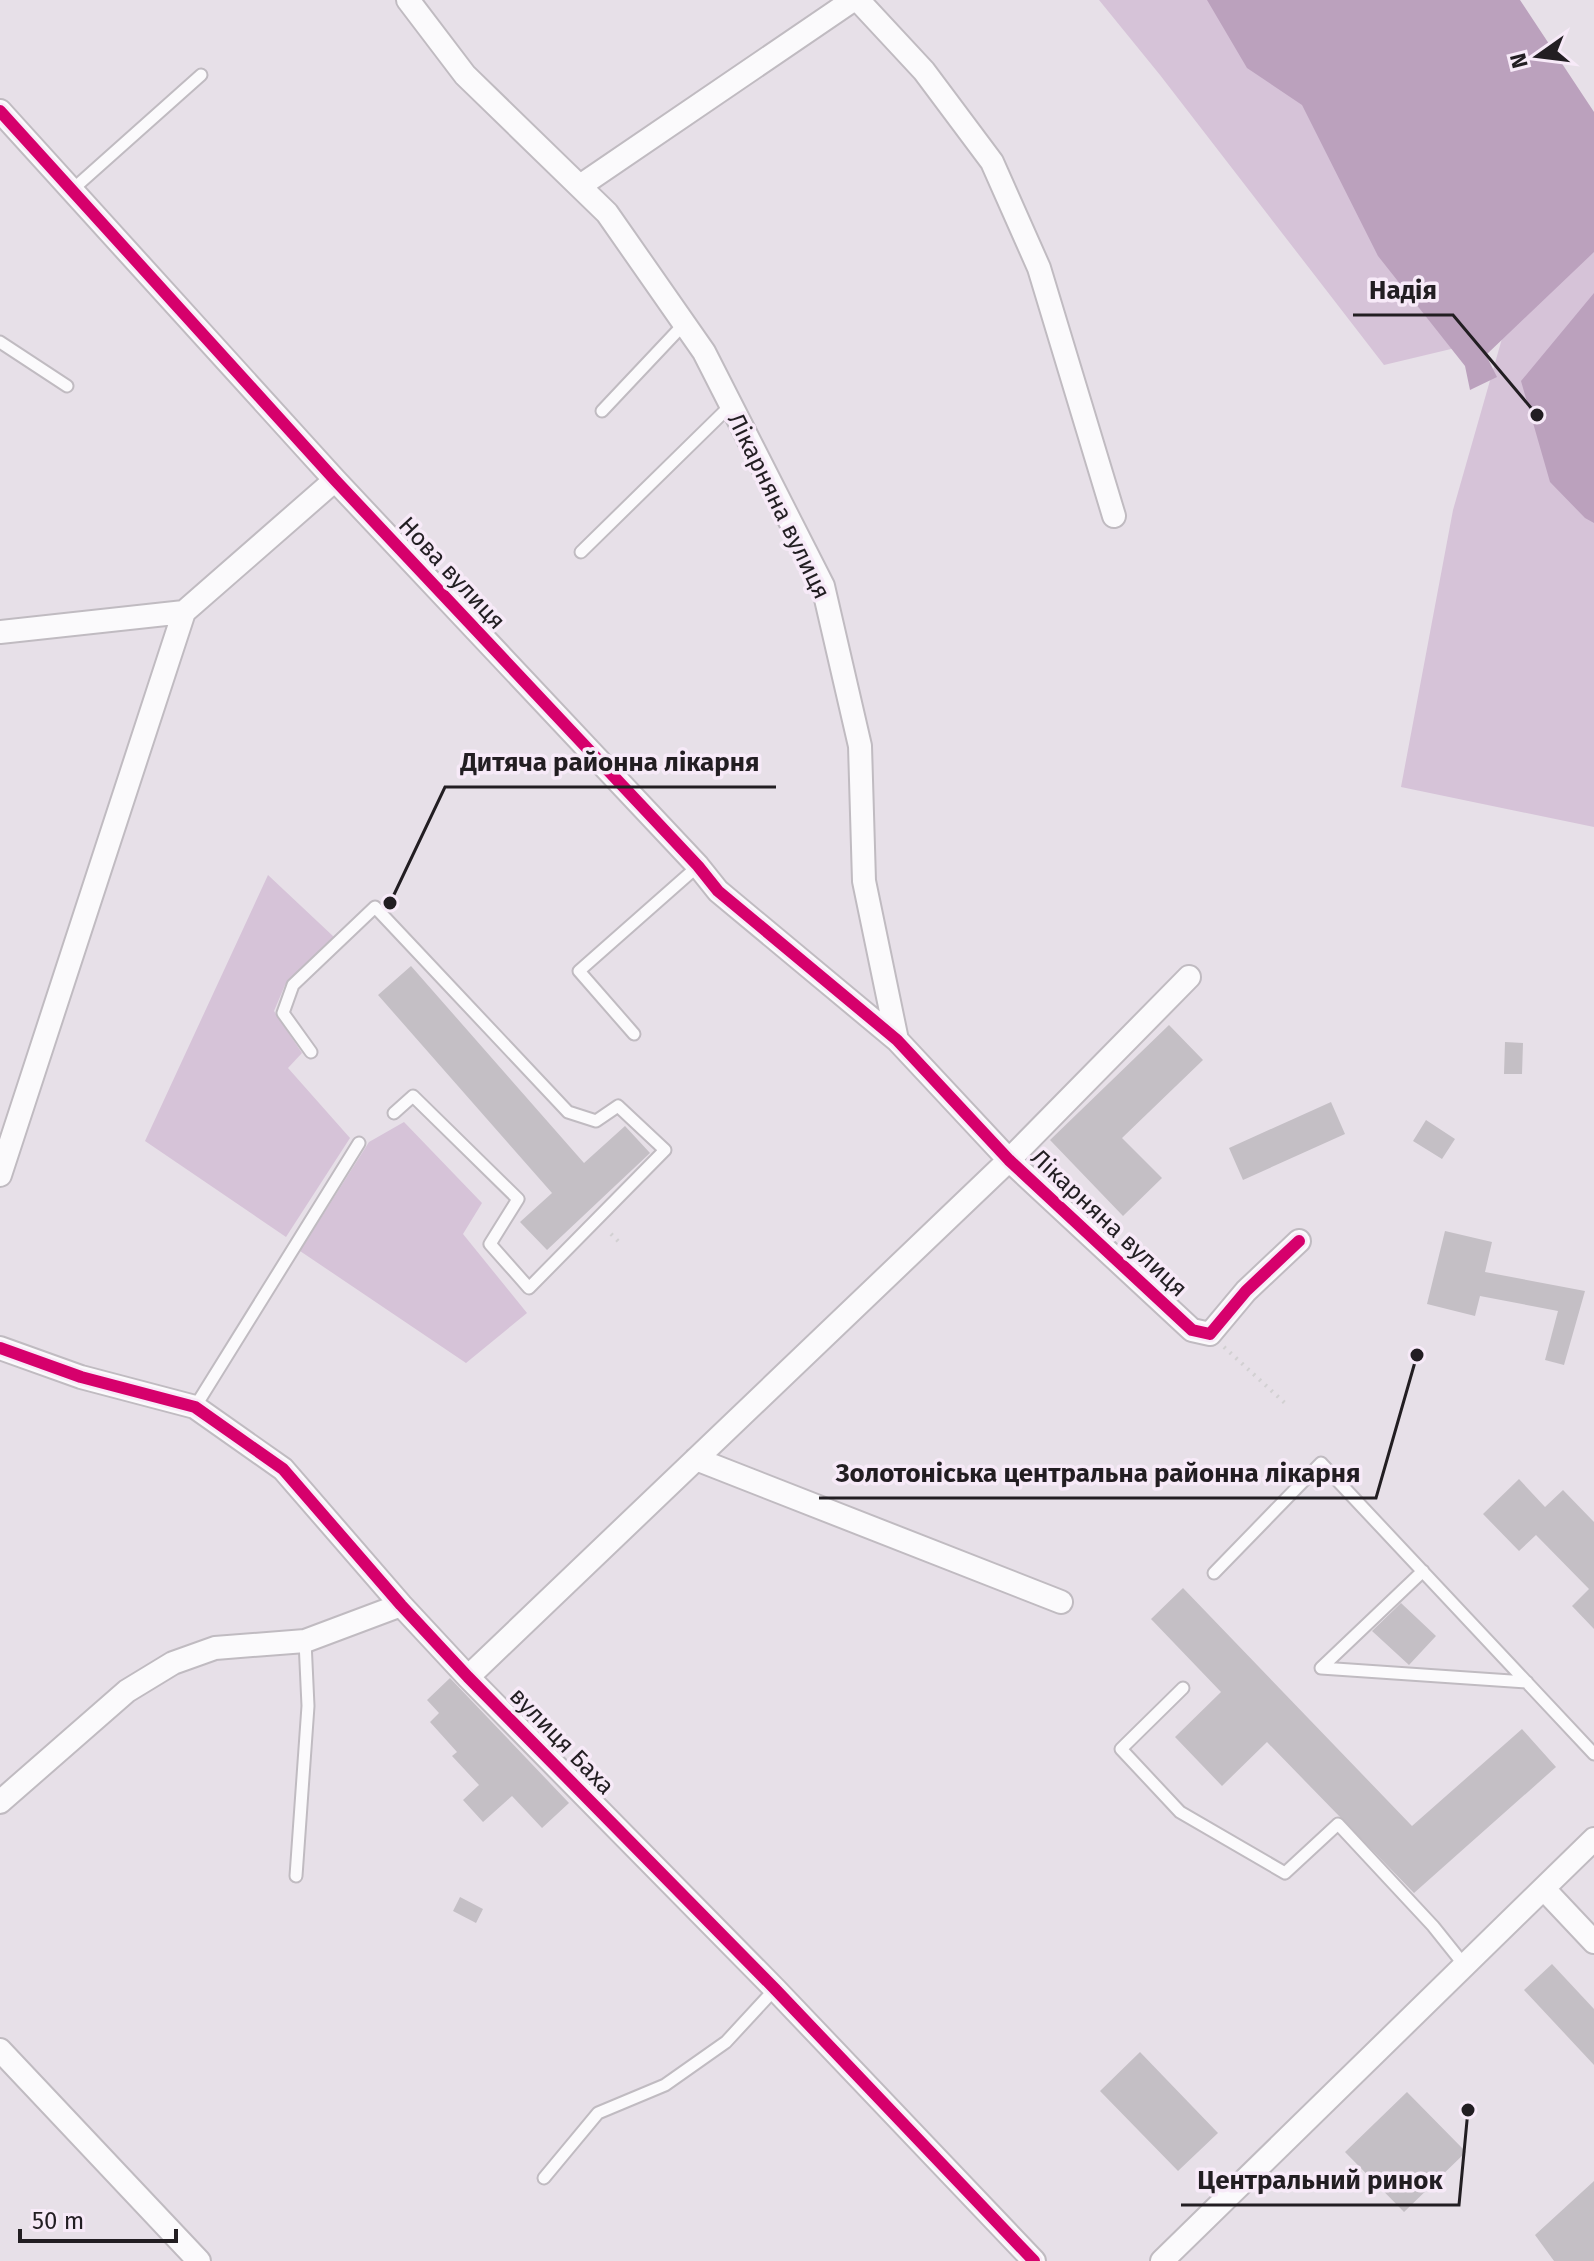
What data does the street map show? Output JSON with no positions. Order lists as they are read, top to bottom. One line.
{"streets":{"street":["Лікарняна вулиця","Нова вулиця","вулиця Баха"]},"crossings":[["Лікарняна вулиця","Нова вулиця"]],"places":["Надія","Дитяча районна лікарня","Золотоніська центральна районна лікарня","Центральний ринок"],"scale_bar":"50 m","north":"left"}
